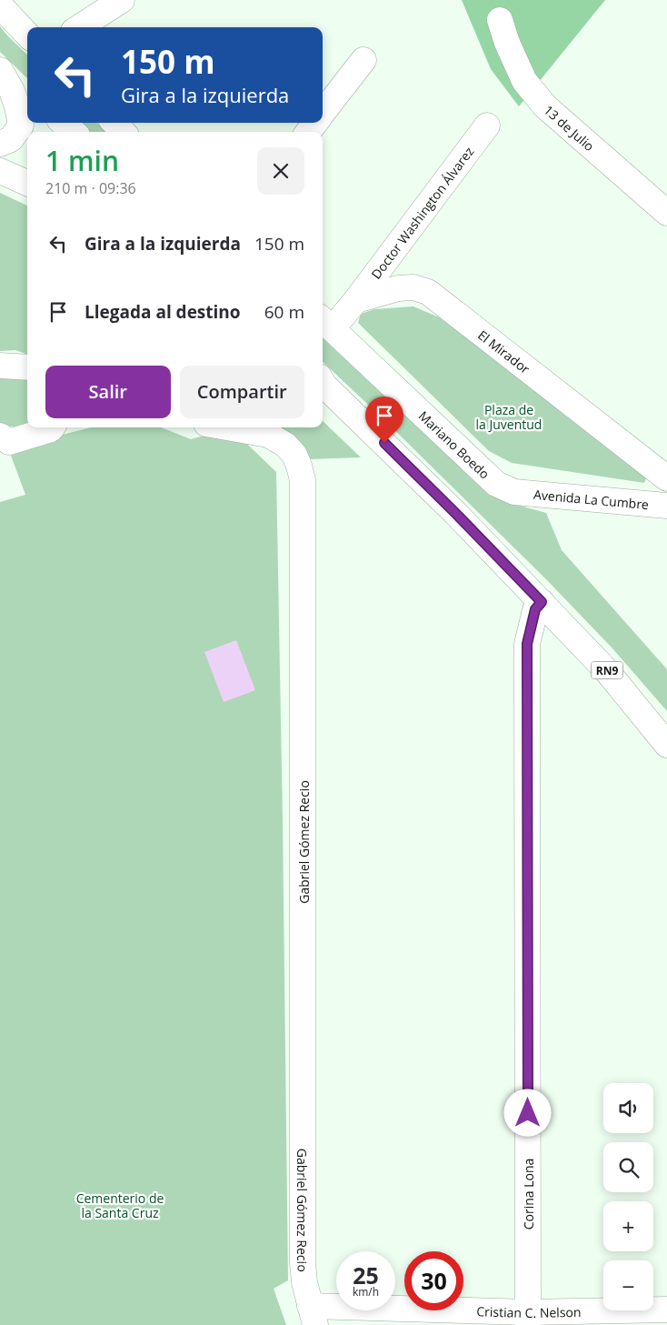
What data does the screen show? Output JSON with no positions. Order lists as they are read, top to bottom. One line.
{"streets":{"main road":["13 de Julio","Doctor Washington Álvarez","El Mirador","Mariano Boedo","Avenida La Cumbre","RN9","Gabriel Gómez Recio","Corina Lona","Cristian C. Nelson"]},"crossings":[["Doctor Washington Álvarez","El Mirador"],["Mariano Boedo","Avenida La Cumbre"],["RN9","Corina Lona"],["Gabriel Gómez Recio","Cristian C. Nelson"],["Corina Lona","Cristian C. Nelson"]],"parks":["Plaza de la Juventud","Cementerio de la Santa Cruz"],"page":{"turn":["150 m","Gira a la izquierda"],"heading":["1 min","210 m · 09:36"],"list":[{"name":"Gira a la izquierda","value":"150 m"},{"name":"Llegada al destino","value":"60 m"}],"buttons":["Salir","Compartir"],"map_buttons":["+","−"],"speed":"25 km/h","limit":"30"}}
